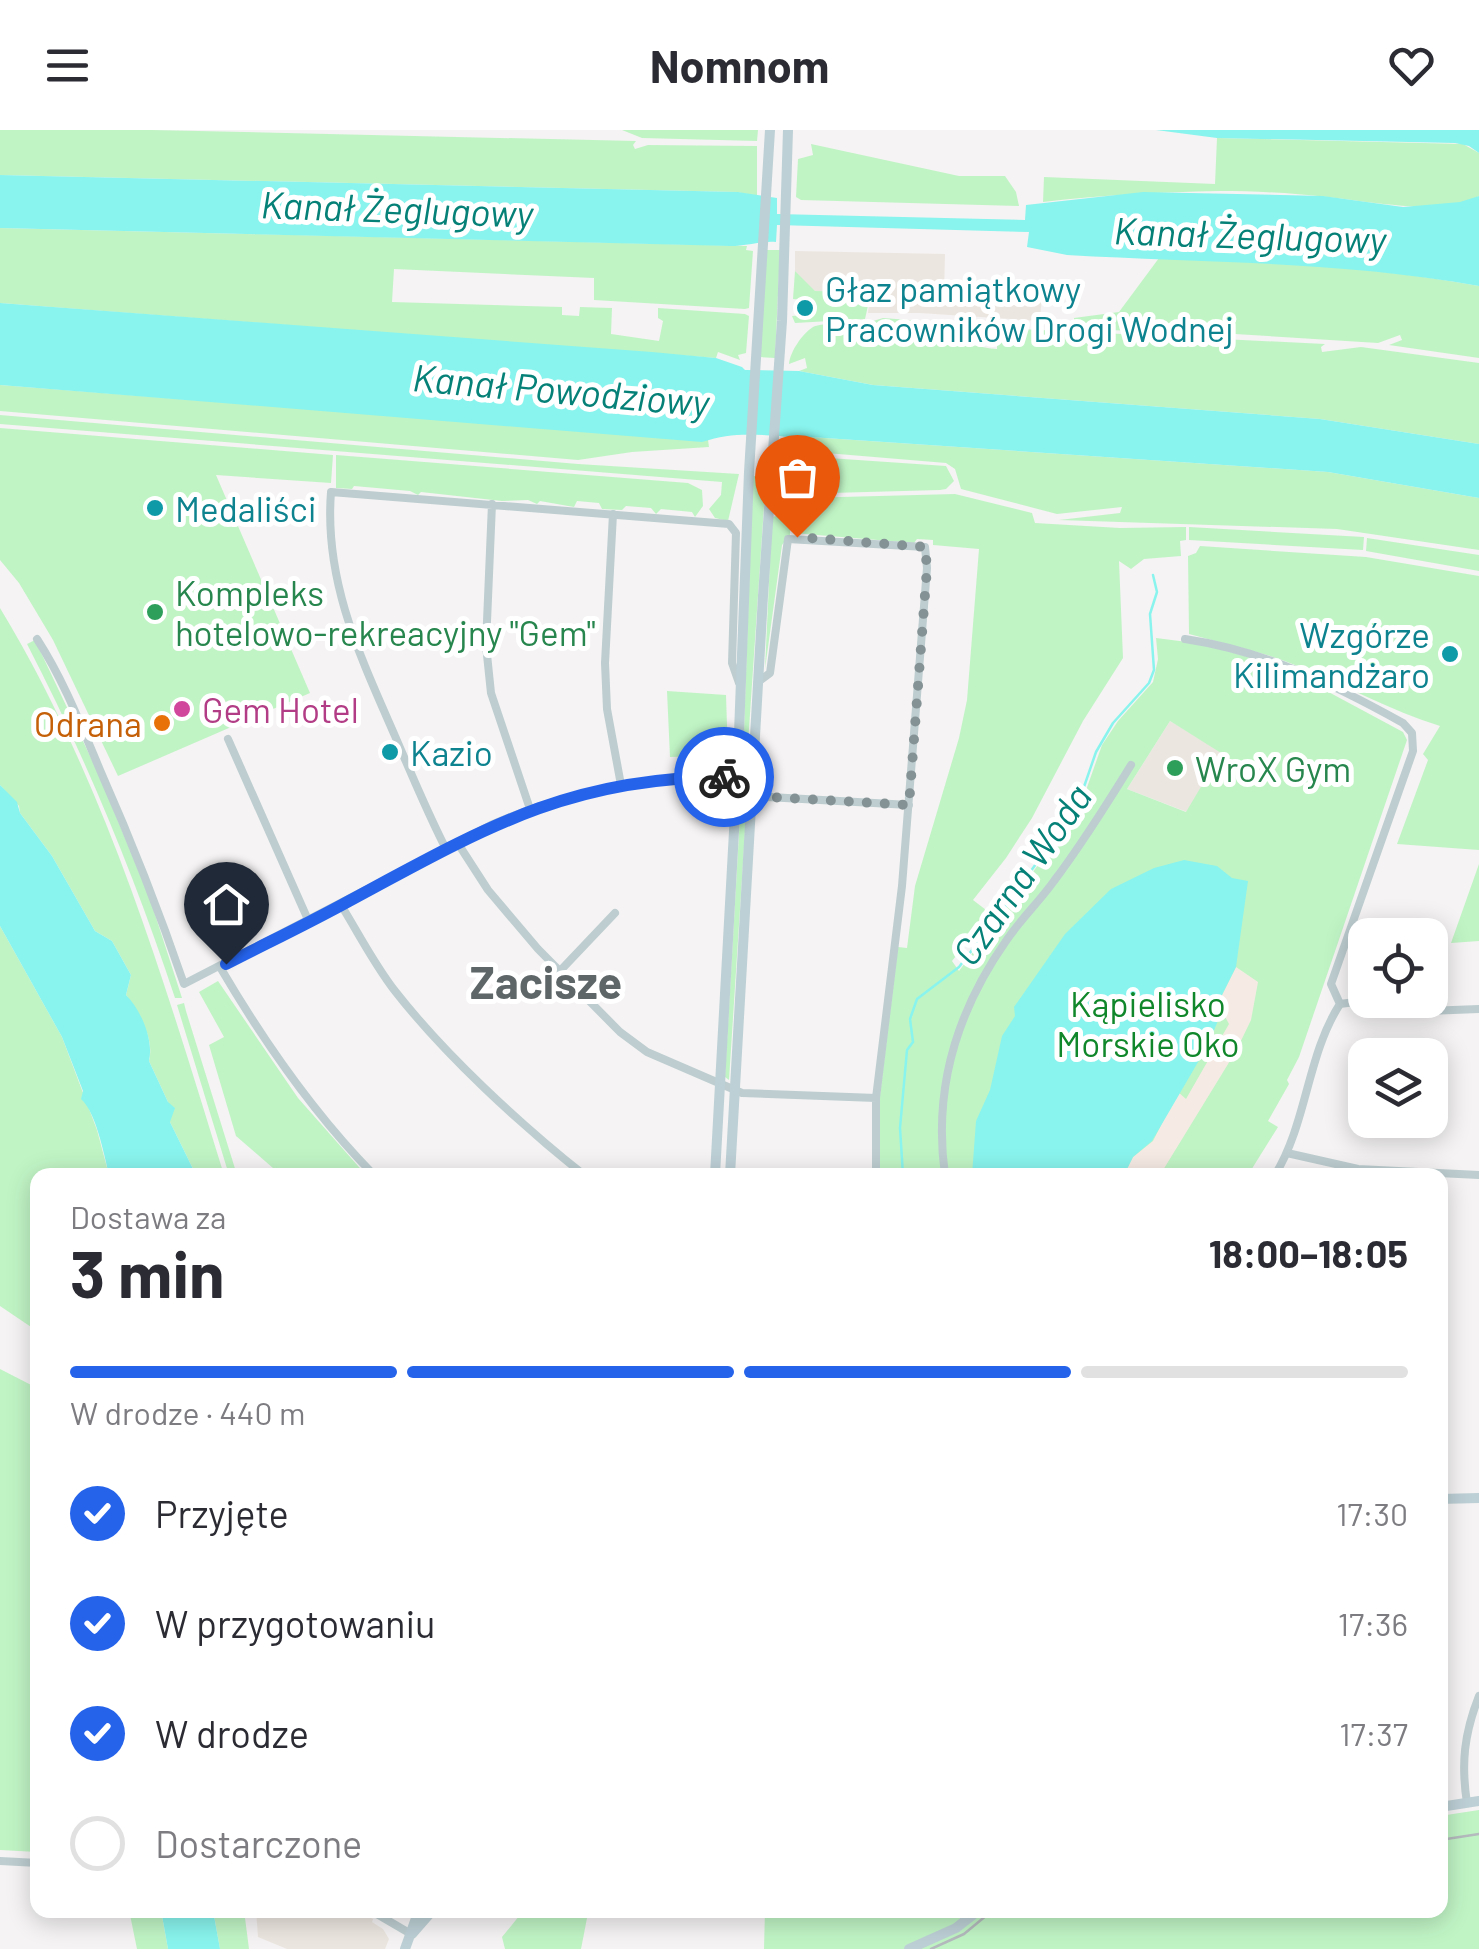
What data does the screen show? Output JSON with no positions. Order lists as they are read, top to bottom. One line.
{"districts":["Zacisze"],"water":["Kanał Żeglugowy","Kanał Powodziowy","Czarna Woda"],"parks":["Kąpielisko Morskie Oko"],"places":["Głaz pamiątkowy Pracowników Drogi Wodnej","Medaliści","Kompleks hotelowo-rekreacyjny \"Gem\"","Wzgórze Kilimandżaro","Gem Hotel","Odrana","Kazio","WroX Gym"],"page":{"header":"Nomnom","heading":["3 min","Dostawa za","18:00–18:05"],"bar":"W drodze · 440 m","list":[["Przyjęte","17:30"],["W przygotowaniu","17:36"],["W drodze","17:37"],"Dostarczone"]}}
